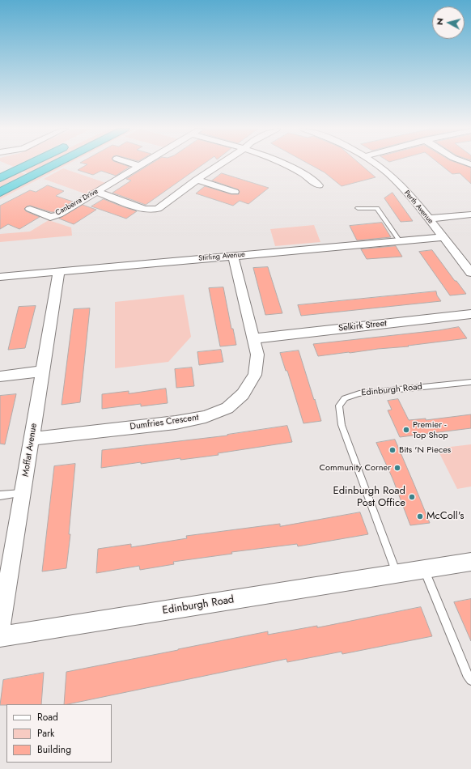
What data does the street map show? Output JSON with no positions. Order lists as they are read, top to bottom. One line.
{"streets":{"street":["Canberra Drive","Perth Avenue","Stirling Avenue","Selkirk Street","Edinburgh Road","Dumfries Crescent","Moffat Avenue"]},"crossings":[["Perth Avenue","Stirling Avenue"],["Stirling Avenue","Dumfries Crescent"],["Stirling Avenue","Moffat Avenue"],["Selkirk Street","Dumfries Crescent"],["Dumfries Crescent","Moffat Avenue"]],"places":["Premier - Top Shop","Bits 'N Pieces","Community Corner","Edinburgh Road Post Office","McColl's"],"legend":["Road","Park","Building"],"north":"left"}
